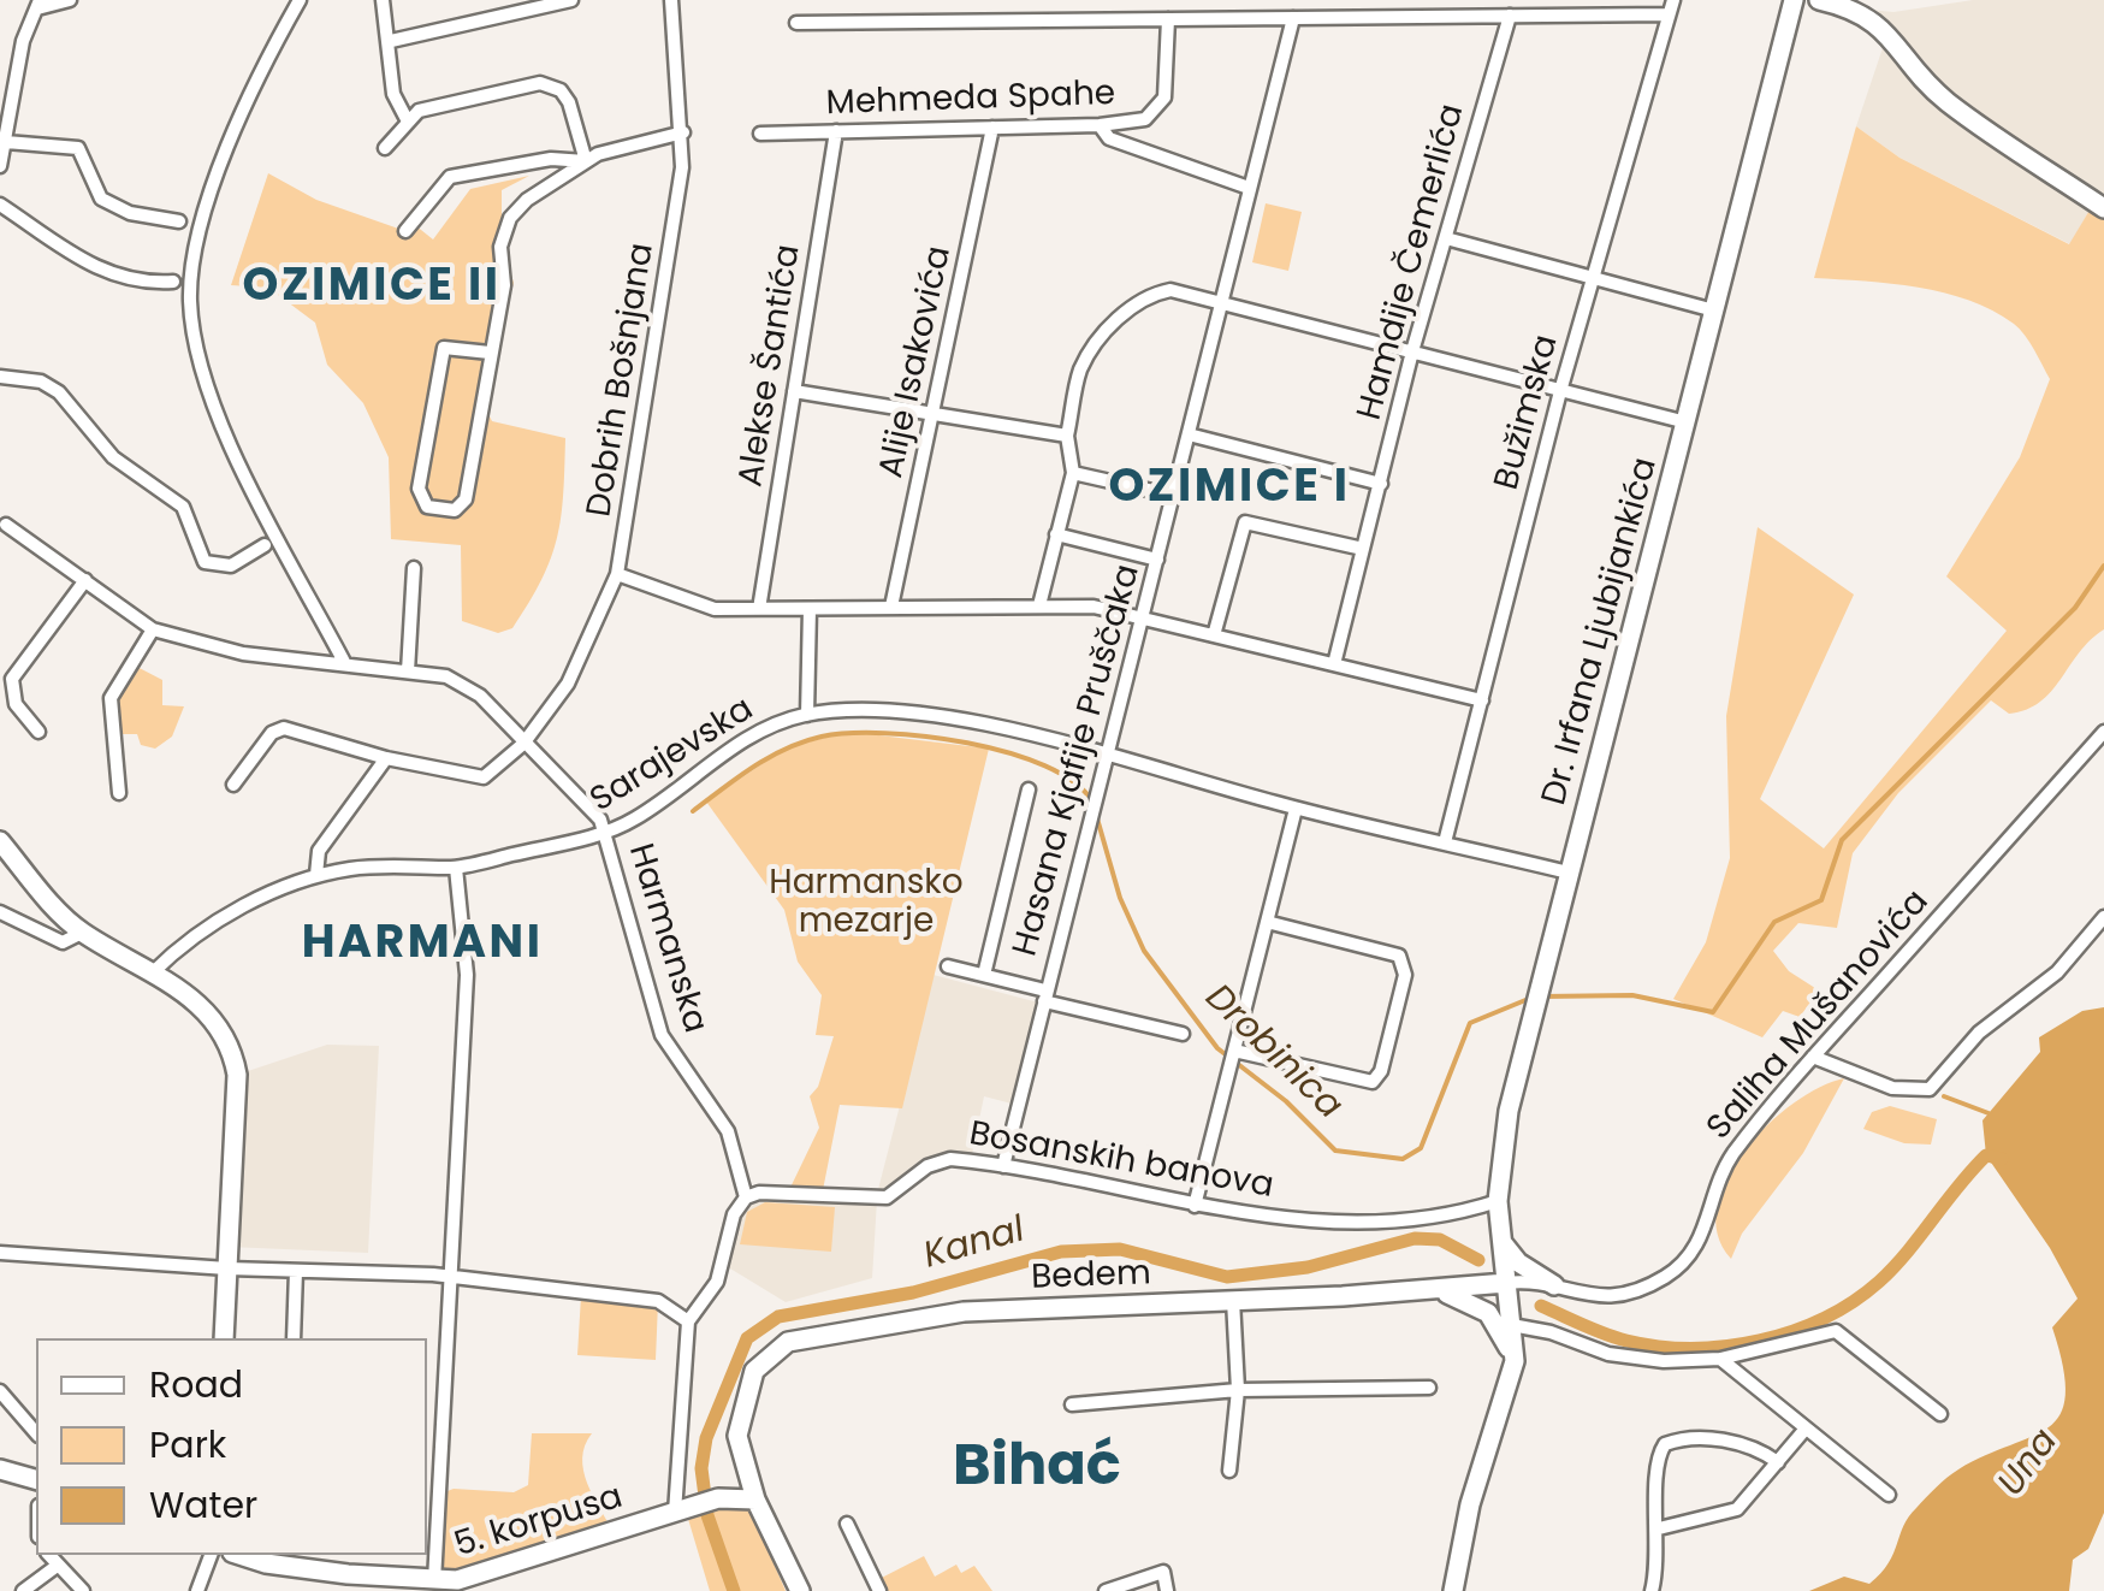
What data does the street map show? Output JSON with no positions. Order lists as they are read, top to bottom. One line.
{"streets":{"main road":["Dr. Irfana Ljubijankića","Bedem","5. korpusa"],"street":["Mehmeda Spahe","Hamdije Čemerlića","Alije Isakovića","Alekse Šantića","Dobrih Bošnjana","Bužimska","Sarajevska","Hasana Kjafije Pruščaka","Harmanska","Saliha Mušanovića","Bosanskih banova"]},"crossings":[["Mehmeda Spahe","Alije Isakovića"],["Mehmeda Spahe","Alekse Šantića"],["Dobrih Bošnjana","Harmanska"],["Bužimska","Sarajevska"],["Dr. Irfana Ljubijankića","Sarajevska"],["Dr. Irfana Ljubijankića","Saliha Mušanovića"],["Dr. Irfana Ljubijankića","Bosanskih banova"],["Dr. Irfana Ljubijankića","Bedem"],["Sarajevska","Hasana Kjafije Pruščaka"],["Sarajevska","Harmanska"],["Hasana Kjafije Pruščaka","Bosanskih banova"],["Harmanska","Bosanskih banova"],["Saliha Mušanovića","Bedem"],["Bedem","5. korpusa"]],"districts":["OZIMICE II","OZIMICE I","HARMANI","Bihać"],"water":["Drobinica","Kanal","Una"],"parks":["Harmansko mezarje"],"legend":["Road","Park","Water"]}
